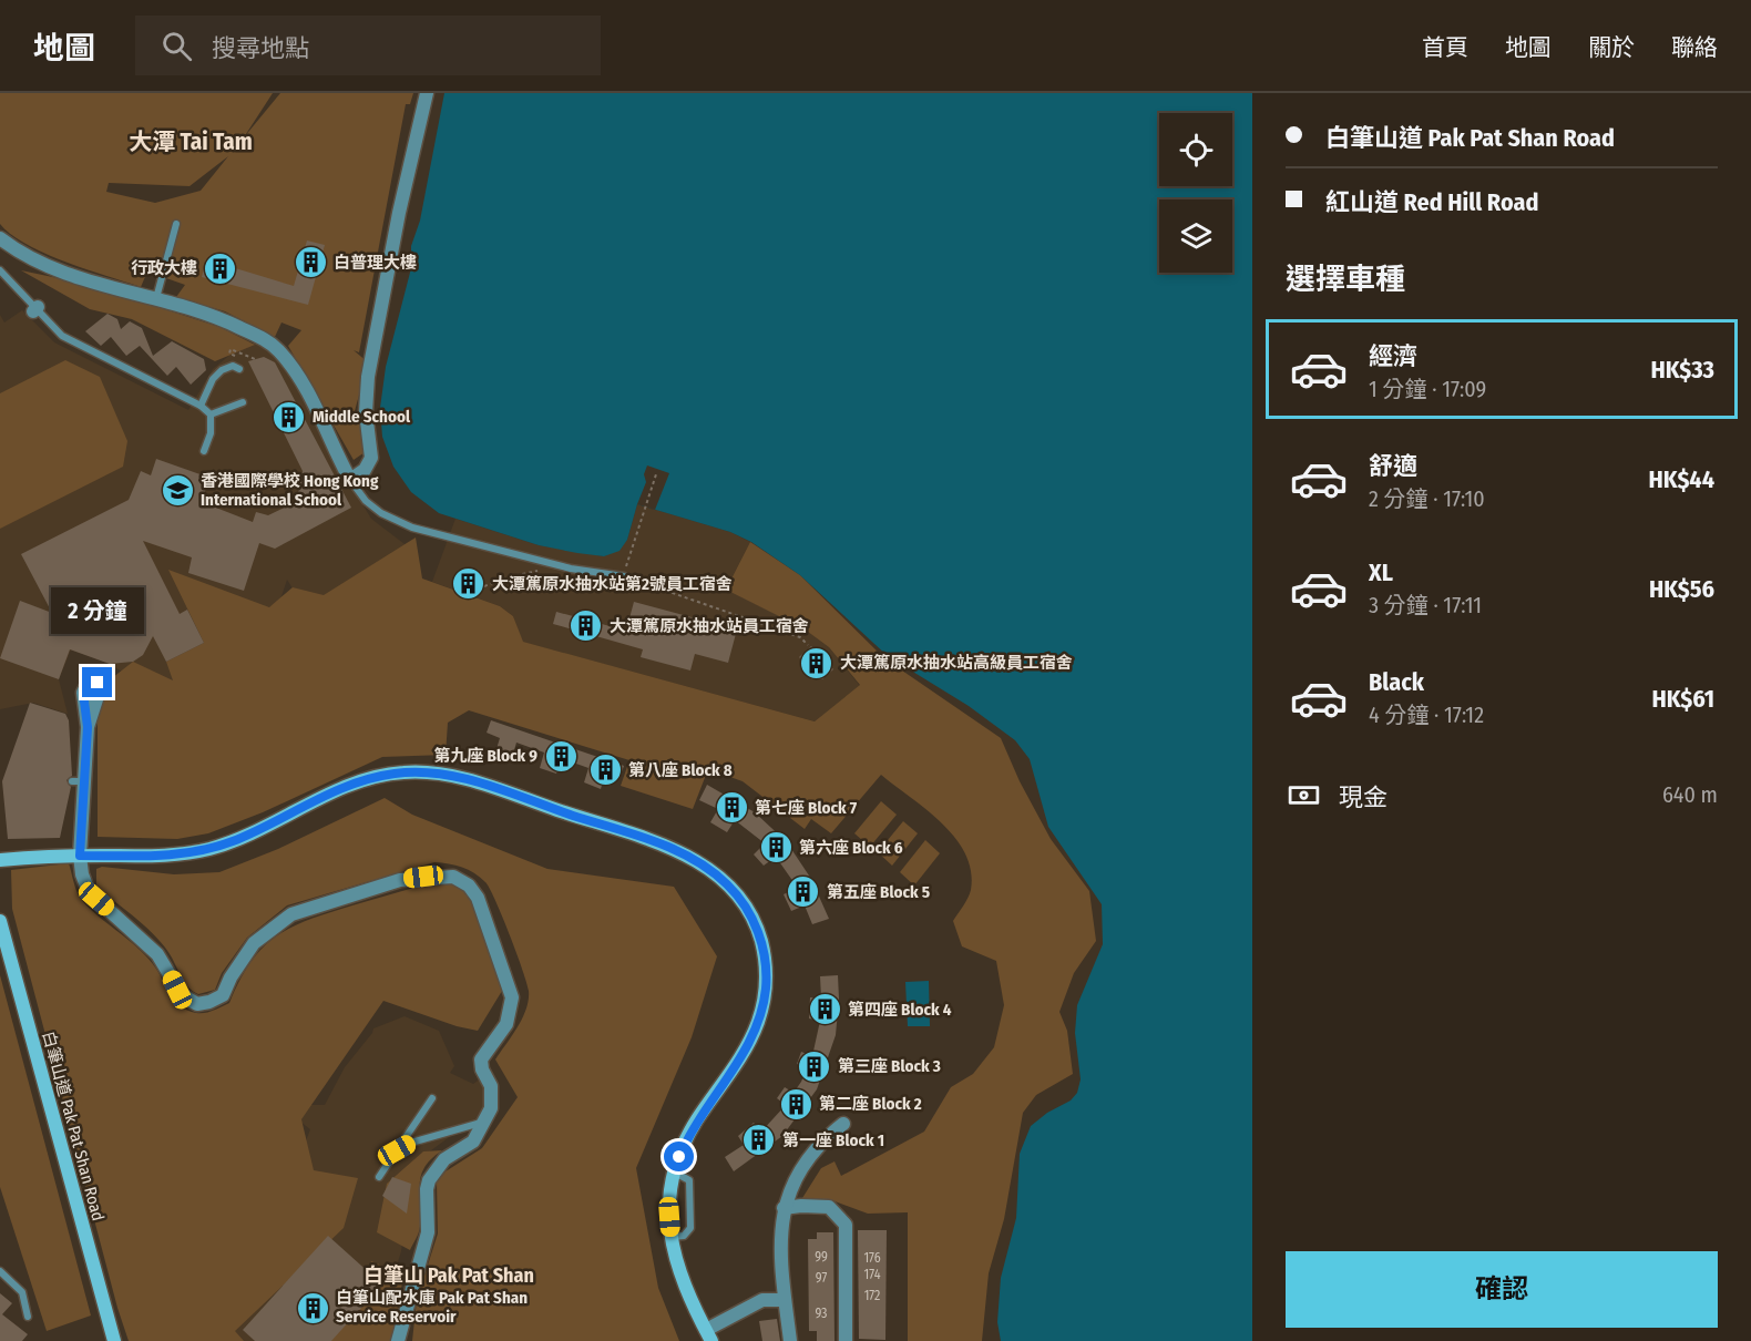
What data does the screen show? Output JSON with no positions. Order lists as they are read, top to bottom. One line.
{"streets":{"street":["白筆山道 Pak Pat Shan Road"]},"districts":["大潭 Tai Tam","白筆山 Pak Pat Shan"],"places":{"building":["白普理大樓","行政大樓","Middle School","大潭篤原水抽水站第2號員工宿舍","大潭篤原水抽水站員工宿舍","大潭篤原水抽水站高級員工宿舍","第九座 Block 9","第八座 Block 8","第七座 Block 7","第六座 Block 6","第五座 Block 5","第四座 Block 4","第三座 Block 3","第二座 Block 2","第一座 Block 1","白筆山配水庫 Pak Pat Shan Service Reservoir"],"school or university":["香港國際學校 Hong Kong International School"]},"house_numbers":["99","176","174","97","172","93"],"page":{"header":"地圖","search":"搜尋地點","nav":["首頁","地圖","關於","聯絡"],"banner":["白筆山道 Pak Pat Shan Road","紅山道 Red Hill Road"],"heading":"選擇車種","list":[{"name":"經濟","note":"1 分鐘 · 17:09","value":"HK$33"},{"name":"舒適","note":"2 分鐘 · 17:10","value":"HK$44"},{"name":"XL","note":"3 分鐘 · 17:11","value":"HK$56"},{"name":"Black","note":"4 分鐘 · 17:12","value":"HK$61"}],"bubble":"2 分鐘","pay":["現金","640 m"],"buttons":"確認"}}
